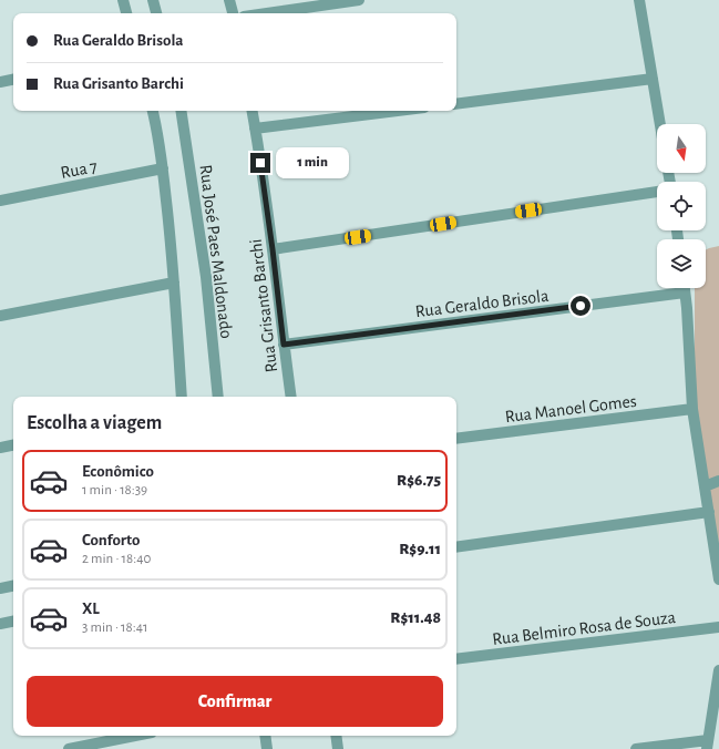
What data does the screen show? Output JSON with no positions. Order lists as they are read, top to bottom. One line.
{"streets":{"street":["Rua 7","Rua José Paes Maldonado","Rua Geraldo Brisola","Rua Grisanto Barchi","Rua Manoel Gomes","Rua Belmiro Rosa de Souza"]},"crossings":[["Rua Geraldo Brisola","Rua Grisanto Barchi"]],"north":"bottom","page":{"banner":["Rua Geraldo Brisola","Rua Grisanto Barchi"],"bubble":"1 min","heading":"Escolha a viagem","list":[{"name":"Econômico","note":"1 min · 18:39","value":"R$6.75"},{"name":"Conforto","note":"2 min · 18:40","value":"R$9.11"},{"name":"XL","note":"3 min · 18:41","value":"R$11.48"}],"buttons":"Confirmar"}}
